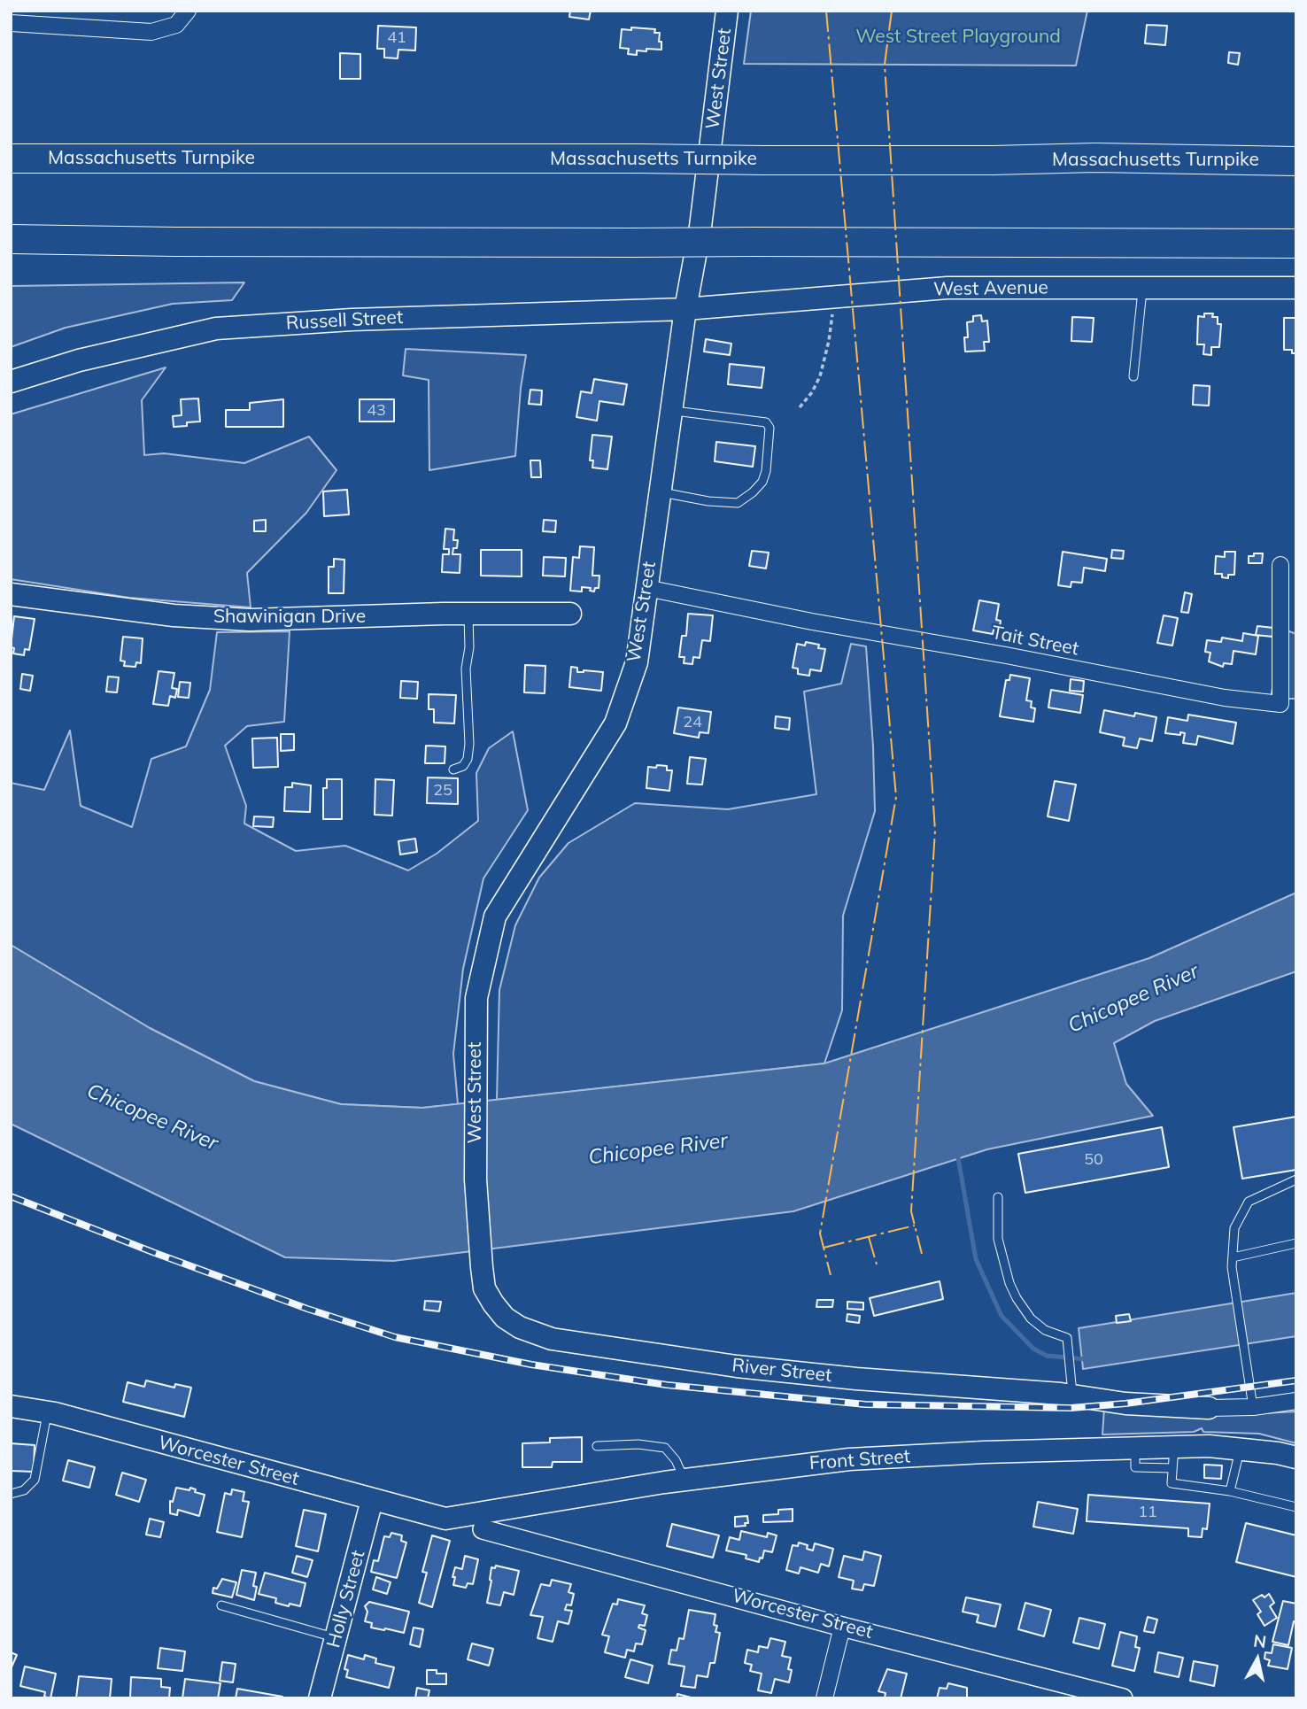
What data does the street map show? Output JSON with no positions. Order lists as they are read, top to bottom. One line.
{"streets":{"highway":["Massachusetts Turnpike"],"main road":["West Street","West Avenue","Russell Street","Shawinigan Drive","River Street","Front Street","Worcester Street","Holly Street"],"street":["Tait Street"]},"crossings":[["West Street","West Avenue"],["West Street","Russell Street"],["West Street","Tait Street"],["West Street","River Street"],["West Avenue","Russell Street"],["Front Street","Worcester Street"],["Worcester Street","Holly Street"]],"water":["Chicopee River"],"parks":["West Street Playground"],"house_numbers":["41","43","24","25","50","11"],"north":"top"}
